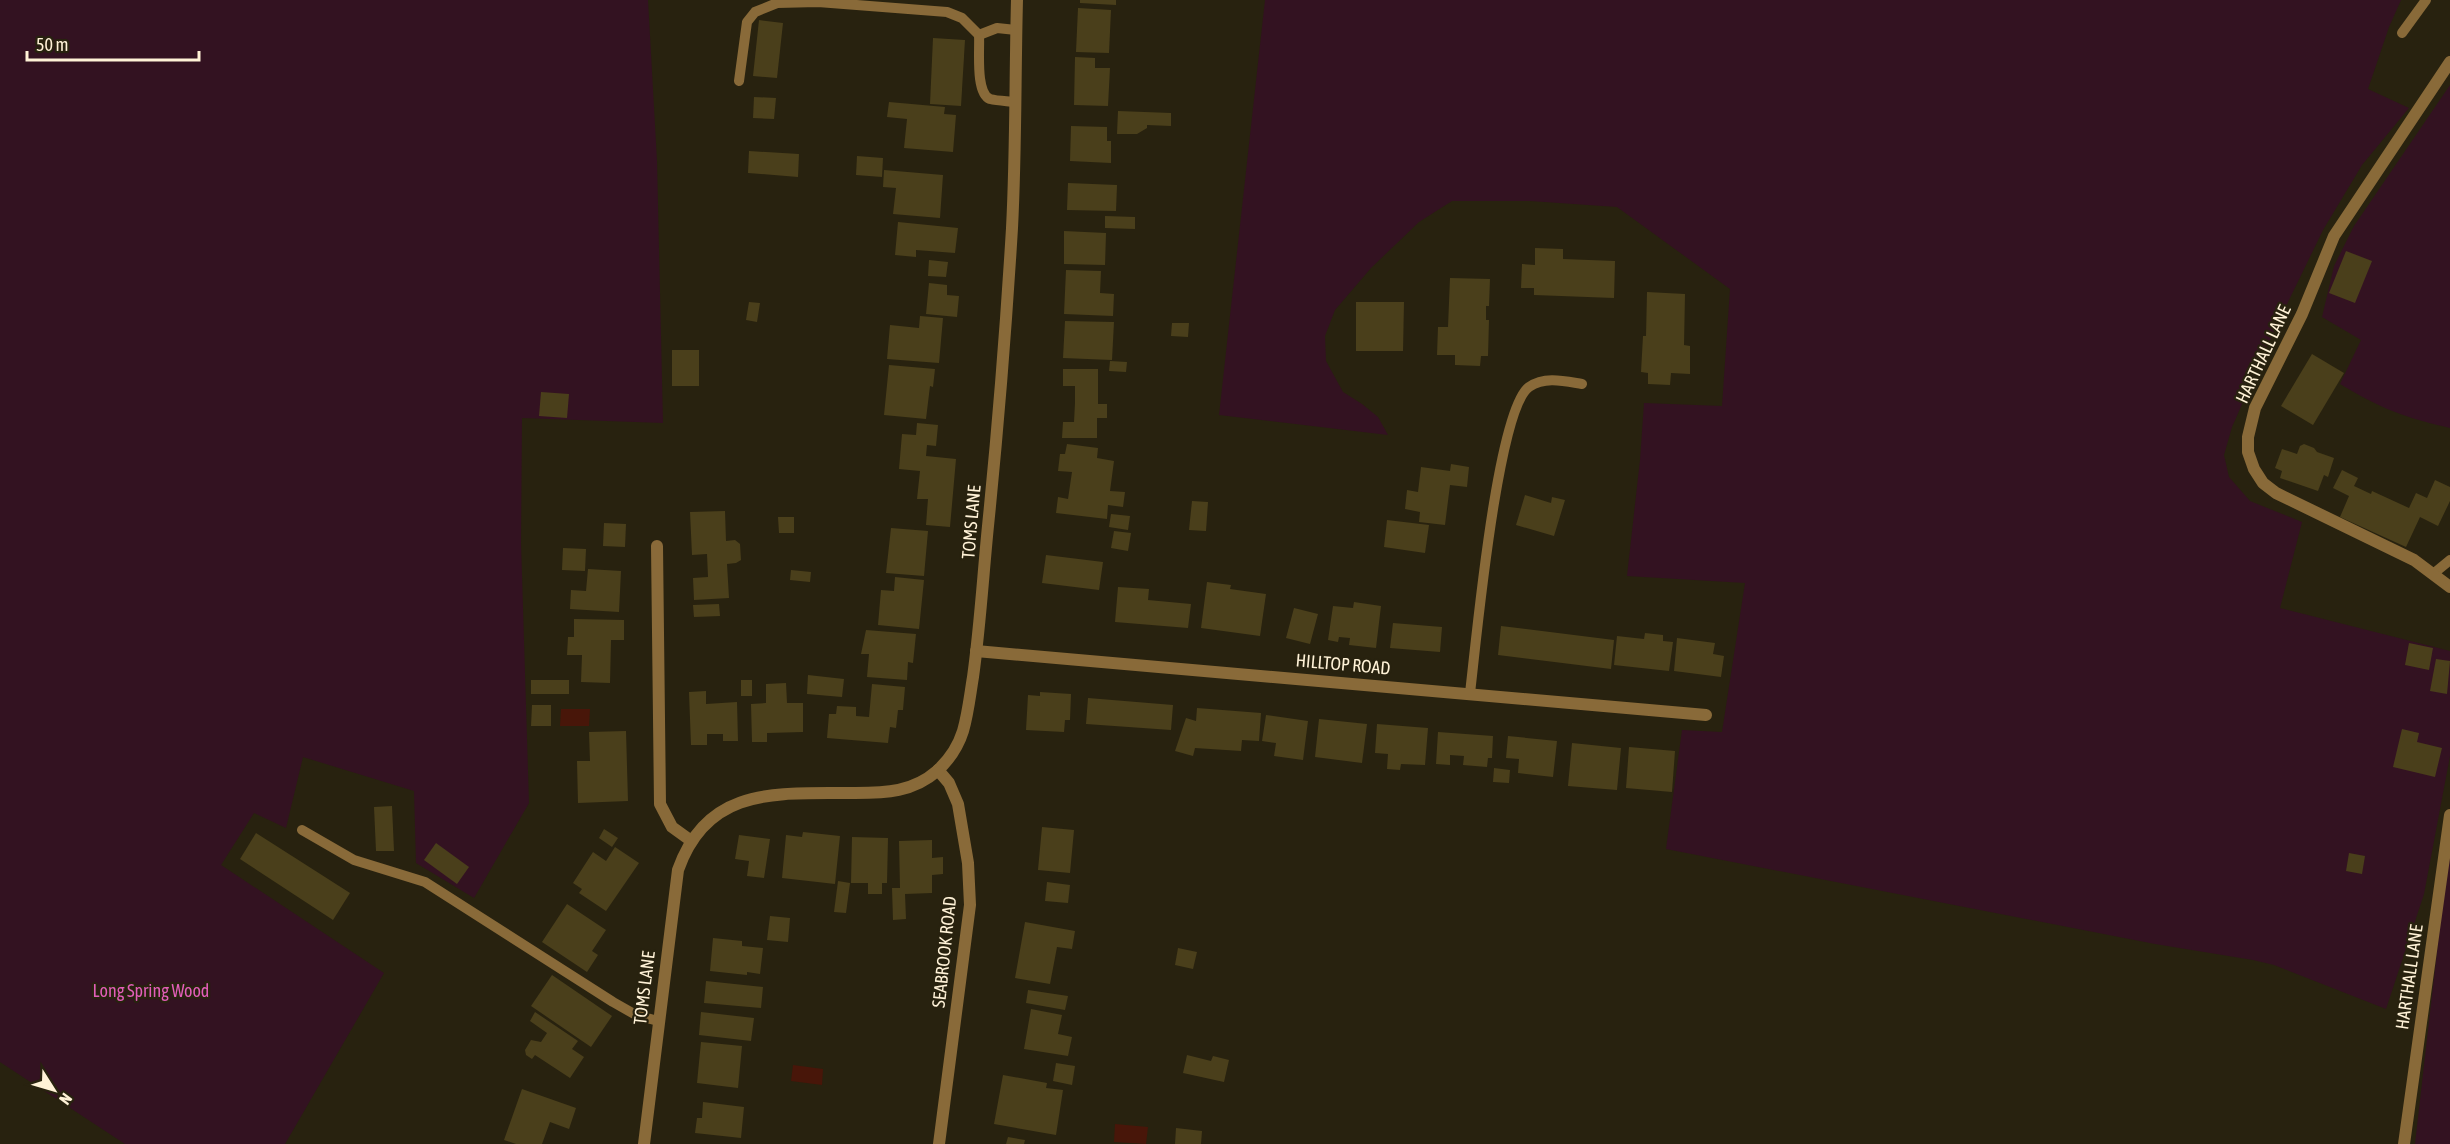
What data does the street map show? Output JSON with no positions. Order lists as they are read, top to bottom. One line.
{"streets":{"street":["HARTHALL LANE","TOMS LANE","HILLTOP ROAD","SEABROOK ROAD"]},"crossings":[["TOMS LANE","HILLTOP ROAD"],["TOMS LANE","SEABROOK ROAD"]],"parks":["Long Spring Wood"],"scale_bar":"50 m","north":"bottom right"}
